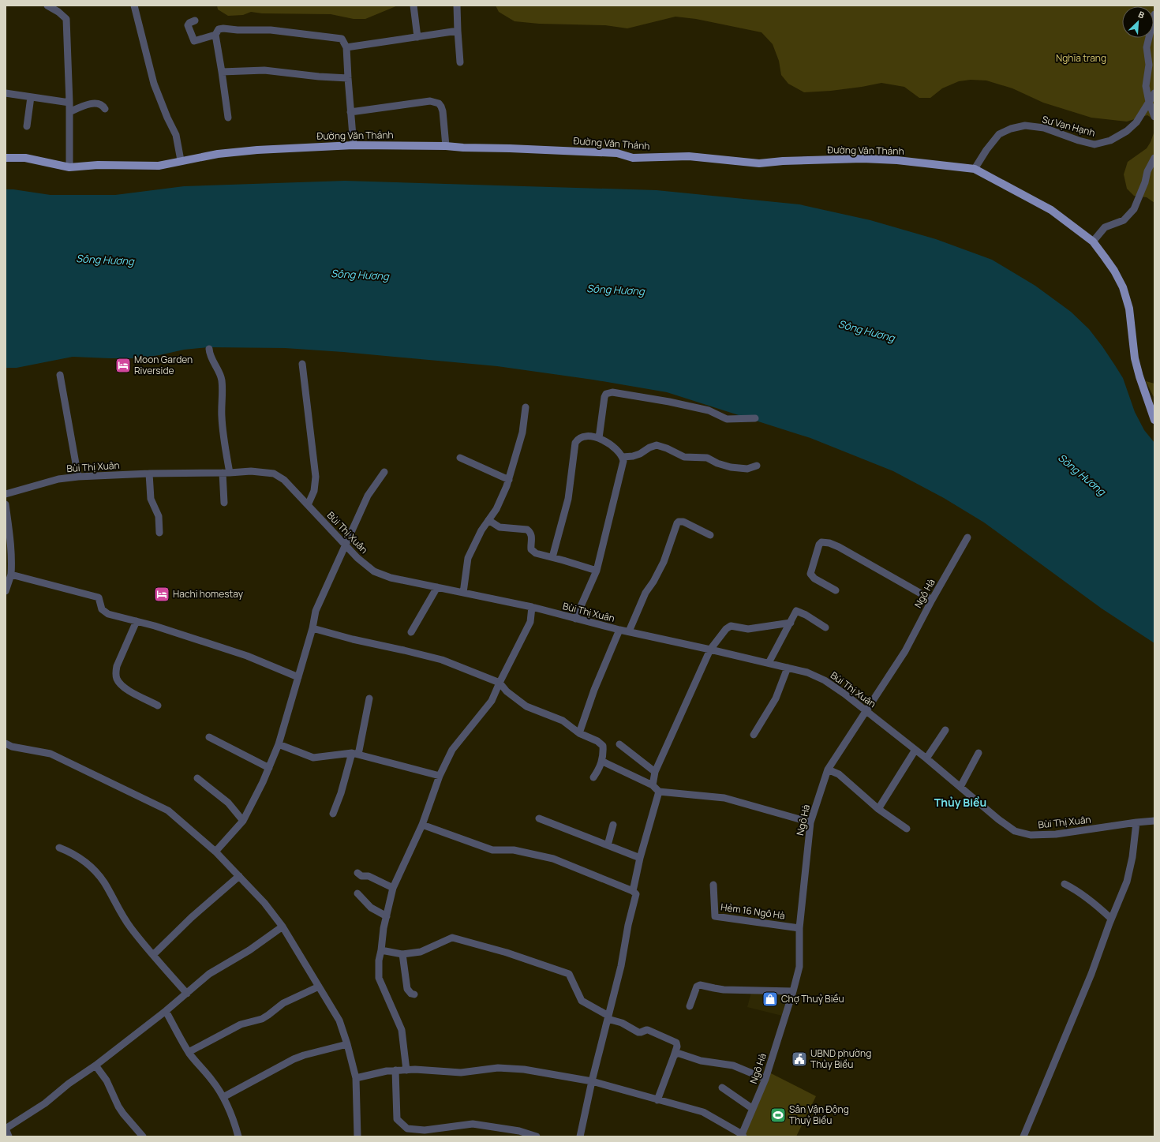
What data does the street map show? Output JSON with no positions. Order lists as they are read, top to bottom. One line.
{"streets":{"main road":["Đường Văn Thánh"],"street":["Sư Vạn Hạnh","Bùi Thị Xuân","Ngô Hà","Hẻm 16 Ngô Hà"]},"crossings":[["Sư Vạn Hạnh","Đường Văn Thánh"],["Bùi Thị Xuân","Ngô Hà"],["Ngô Hà","Hẻm 16 Ngô Hà"]],"districts":["Thủy Biều"],"water":["Sông Hương"],"parks":["Nghĩa trang"],"places":{"hotel":["Moon Garden Riverside","Hachi homestay"],"shop":["Chợ Thuỷ Biều"],"public building":["UBND phường Thủy Biều"],"sports":["Sân Vận Động Thuỷ Biều"]},"north":"top right"}
